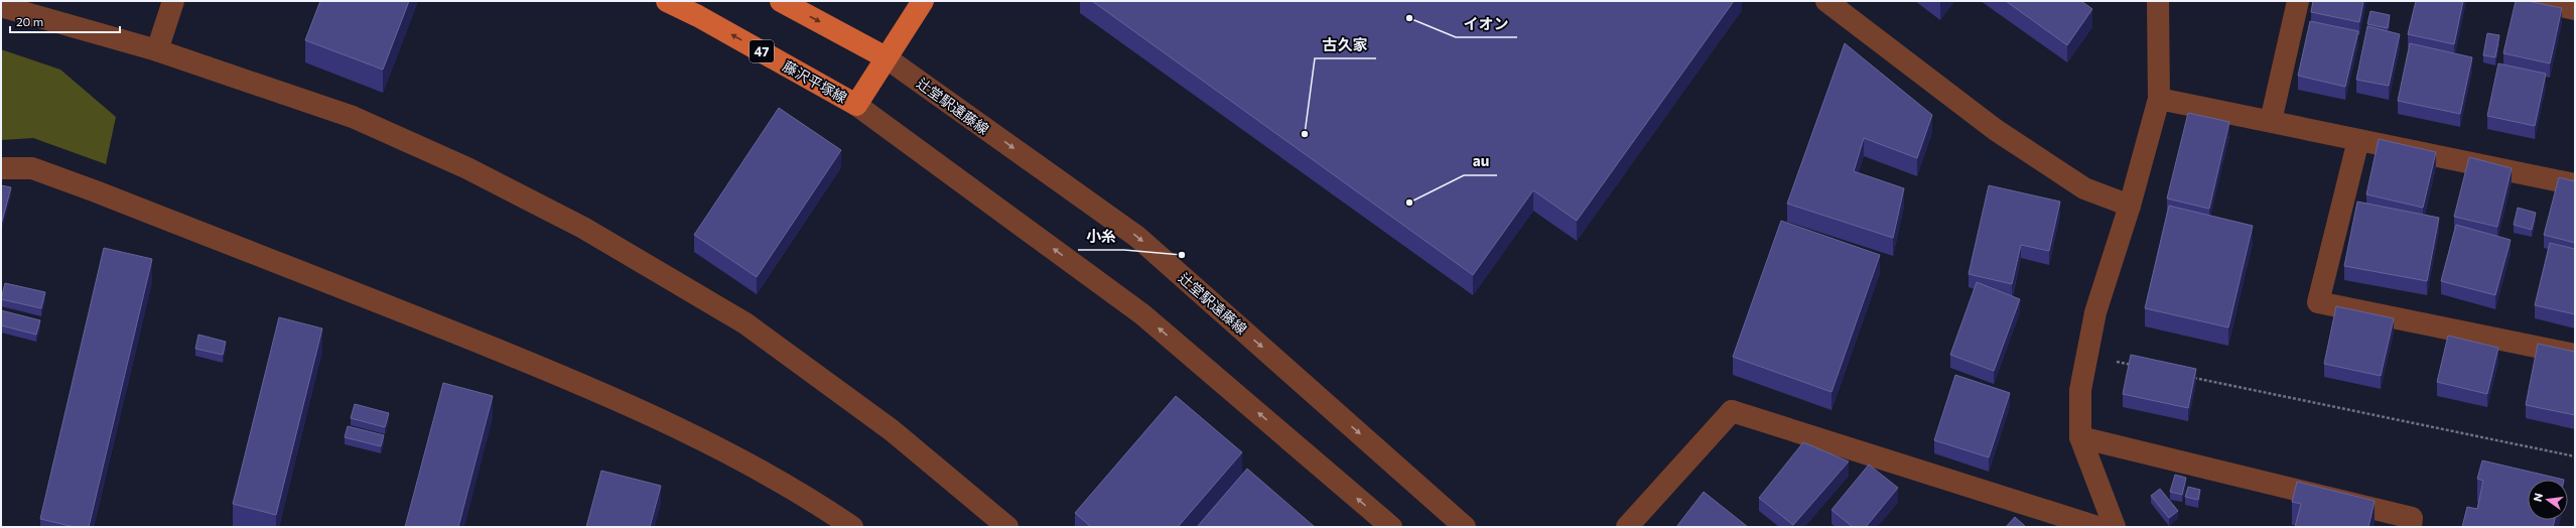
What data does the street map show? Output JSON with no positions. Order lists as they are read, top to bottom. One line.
{"streets":{"main road":["47","藤沢平塚線"],"street":["辻堂駅遠藤線"]},"places":["イオン","古久家","au","小糸"],"scale_bar":"20 m","north":"left"}
